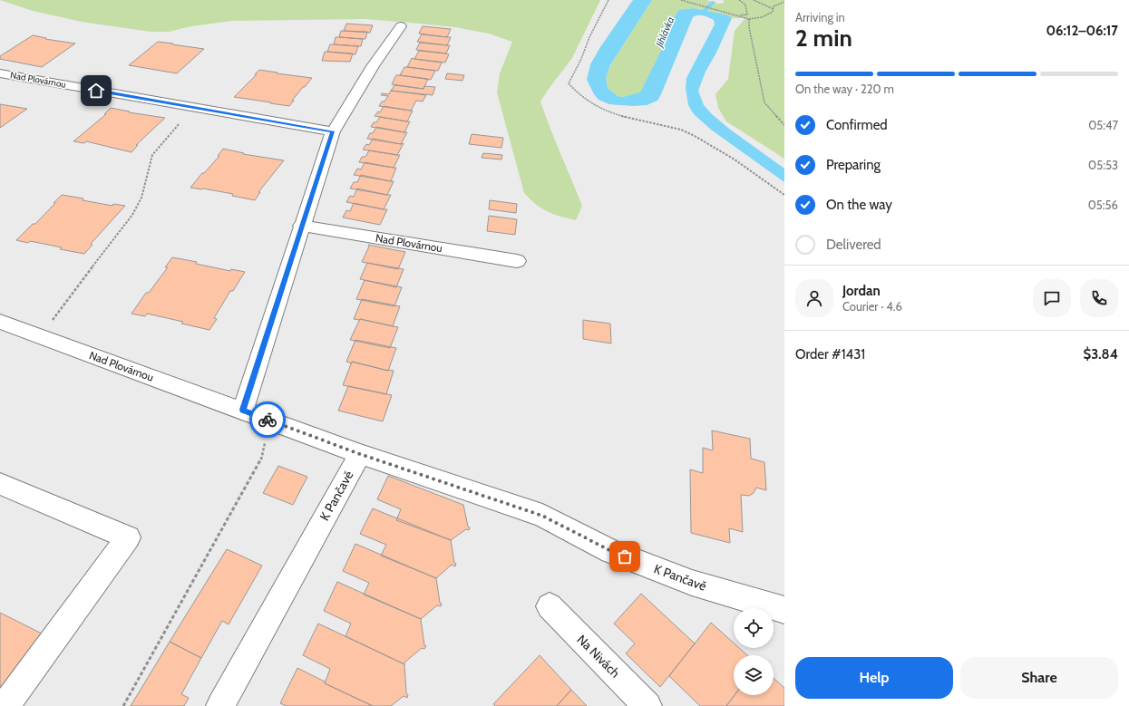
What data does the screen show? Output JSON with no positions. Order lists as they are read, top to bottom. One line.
{"streets":{"street":["Nad Plovárnou","K Pančavě","Na Nivách"]},"crossings":[["Nad Plovárnou","K Pančavě"]],"water":["Jihlávka"],"page":{"heading":["2 min","Arriving in","06:12–06:17"],"panel":["Jordan","Courier · 4.6","Order #1431","$3.84"],"bar":"On the way · 220 m","list":[["Confirmed","05:47"],["Preparing","05:53"],["On the way","05:56"],"Delivered"],"buttons":["Help","Share"]}}
